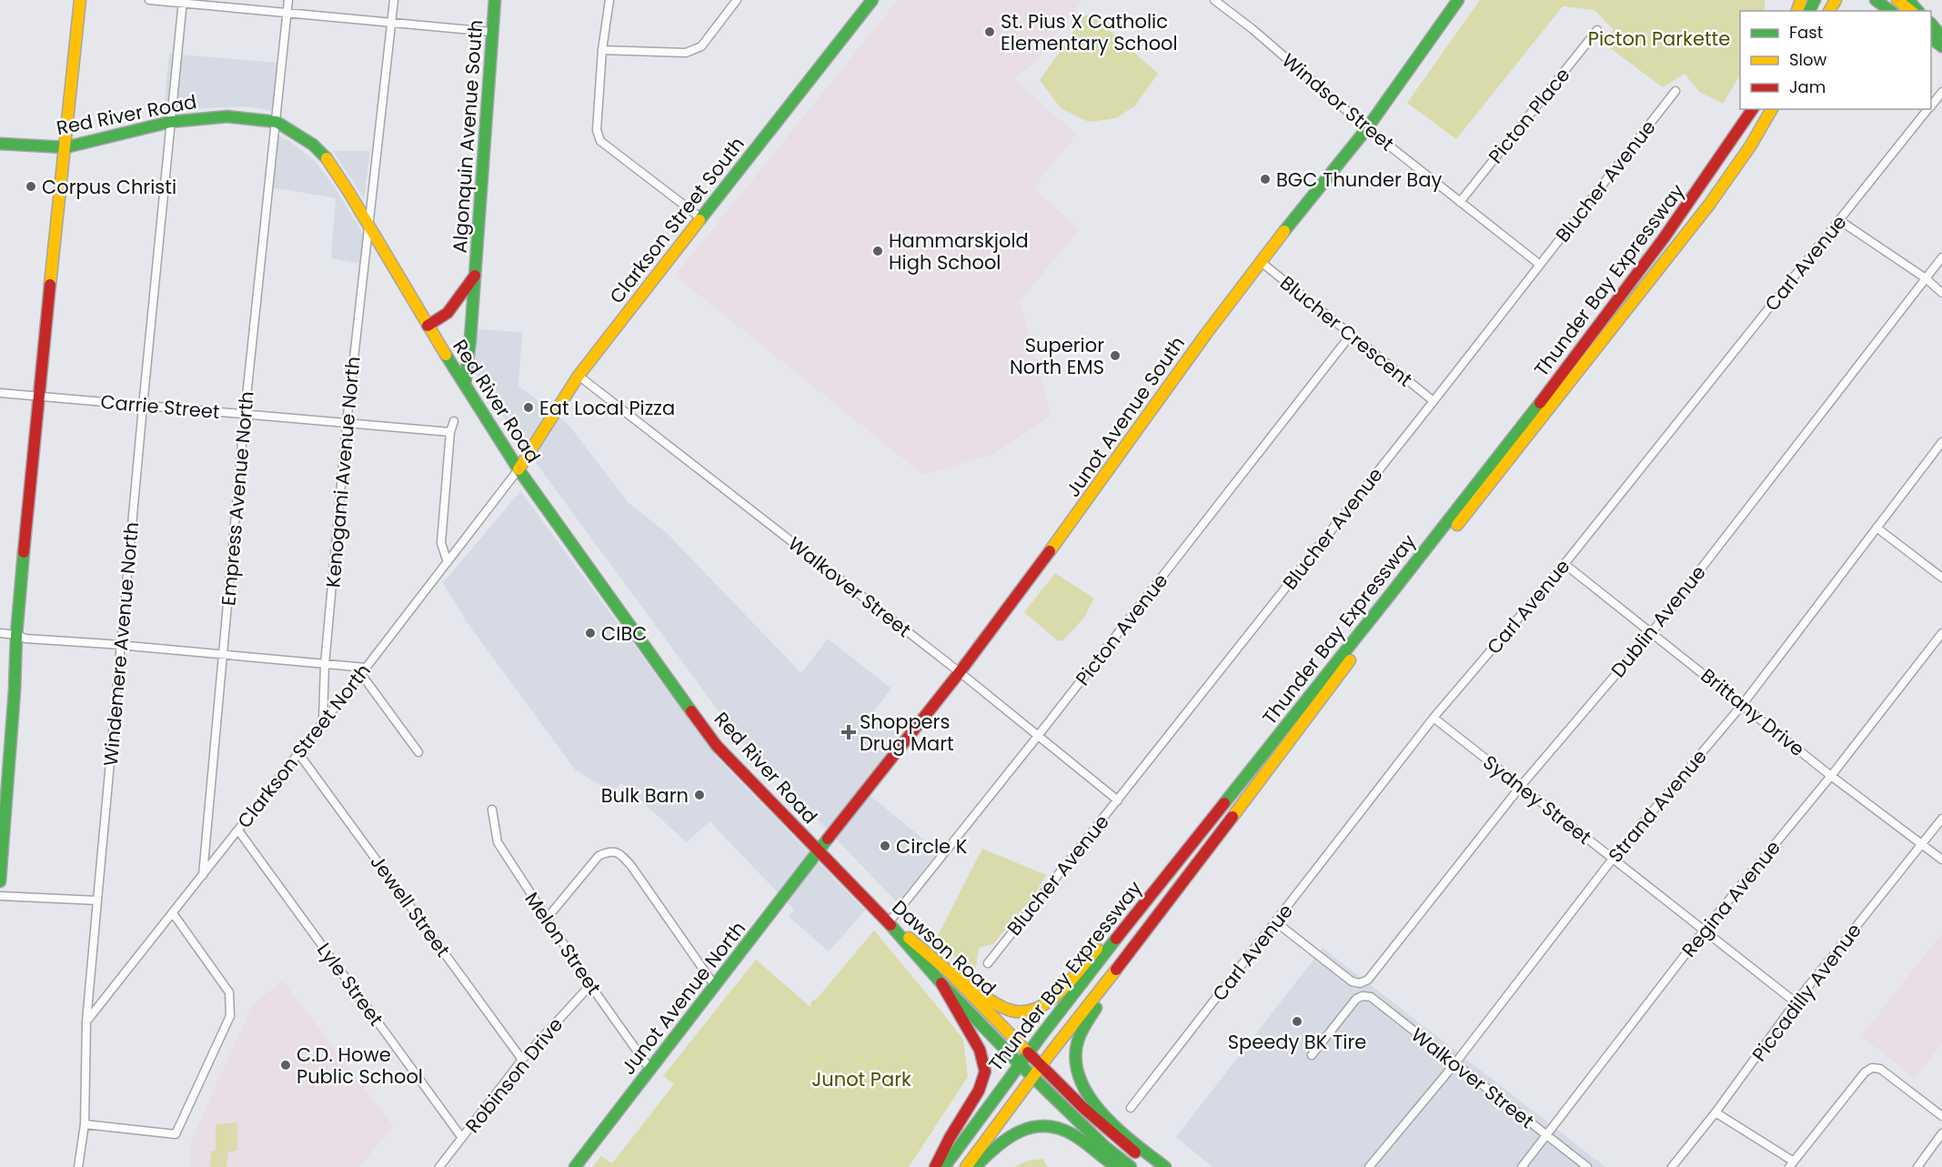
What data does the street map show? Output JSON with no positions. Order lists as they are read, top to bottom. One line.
{"streets":{"main road":["Red River Road","Algonquin Avenue South","Clarkson Street South","Thunder Bay Expressway","Junot Avenue South","Dawson Road","Junot Avenue North"],"street":["Windsor Street","Picton Place","Blucher Avenue","Carl Avenue","Blucher Crescent","Carrie Street","Kenogami Avenue North","Empress Avenue North","Walkover Street","Dublin Avenue","Picton Avenue","Windemere Avenue North","Brittany Drive","Clarkson Street North","Sydney Street","Strand Avenue","Regina Avenue","Jewell Street","Melon Street","Lyle Street","Piccadilly Avenue","Robinson Drive"]},"crossings":[["Windsor Street","Picton Place"],["Windsor Street","Blucher Avenue"],["Windsor Street","Junot Avenue South"],["Red River Road","Algonquin Avenue South"],["Red River Road","Clarkson Street South"],["Red River Road","Junot Avenue South"],["Red River Road","Kenogami Avenue North"],["Red River Road","Empress Avenue North"],["Red River Road","Windemere Avenue North"],["Red River Road","Clarkson Street North"],["Red River Road","Dawson Road"],["Red River Road","Junot Avenue North"],["Blucher Avenue","Blucher Crescent"],["Blucher Avenue","Walkover Street"],["Clarkson Street South","Walkover Street"],["Clarkson Street South","Clarkson Street North"],["Carl Avenue","Dublin Avenue"],["Carl Avenue","Brittany Drive"],["Carl Avenue","Sydney Street"],["Thunder Bay Expressway","Dawson Road"],["Blucher Crescent","Junot Avenue South"],["Blucher Crescent","Picton Avenue"],["Carrie Street","Kenogami Avenue North"],["Carrie Street","Empress Avenue North"],["Carrie Street","Windemere Avenue North"],["Junot Avenue South","Walkover Street"],["Junot Avenue South","Junot Avenue North"],["Kenogami Avenue North","Clarkson Street North"],["Empress Avenue North","Clarkson Street North"],["Walkover Street","Picton Avenue"],["Walkover Street","Strand Avenue"],["Walkover Street","Regina Avenue"],["Dublin Avenue","Brittany Drive"],["Dublin Avenue","Sydney Street"],["Picton Avenue","Dawson Road"],["Windemere Avenue North","Clarkson Street North"],["Brittany Drive","Strand Avenue"],["Brittany Drive","Regina Avenue"],["Brittany Drive","Piccadilly Avenue"],["Clarkson Street North","Jewell Street"],["Clarkson Street North","Lyle Street"],["Sydney Street","Strand Avenue"],["Sydney Street","Regina Avenue"],["Sydney Street","Piccadilly Avenue"],["Jewell Street","Robinson Drive"],["Melon Street","Junot Avenue North"],["Melon Street","Robinson Drive"],["Lyle Street","Robinson Drive"]],"parks":["Picton Parkette","Junot Park"],"places":{"other":["St. Pius X Catholic Elementary School","BGC Thunder Bay","Corpus Christi","Hammarskjold High School","Superior North EMS","Eat Local Pizza","CIBC","Bulk Barn","Circle K","Speedy BK Tire","C.D. Howe Public School"],"health":["Shoppers Drug Mart"]},"legend":["Fast","Slow","Jam"]}
